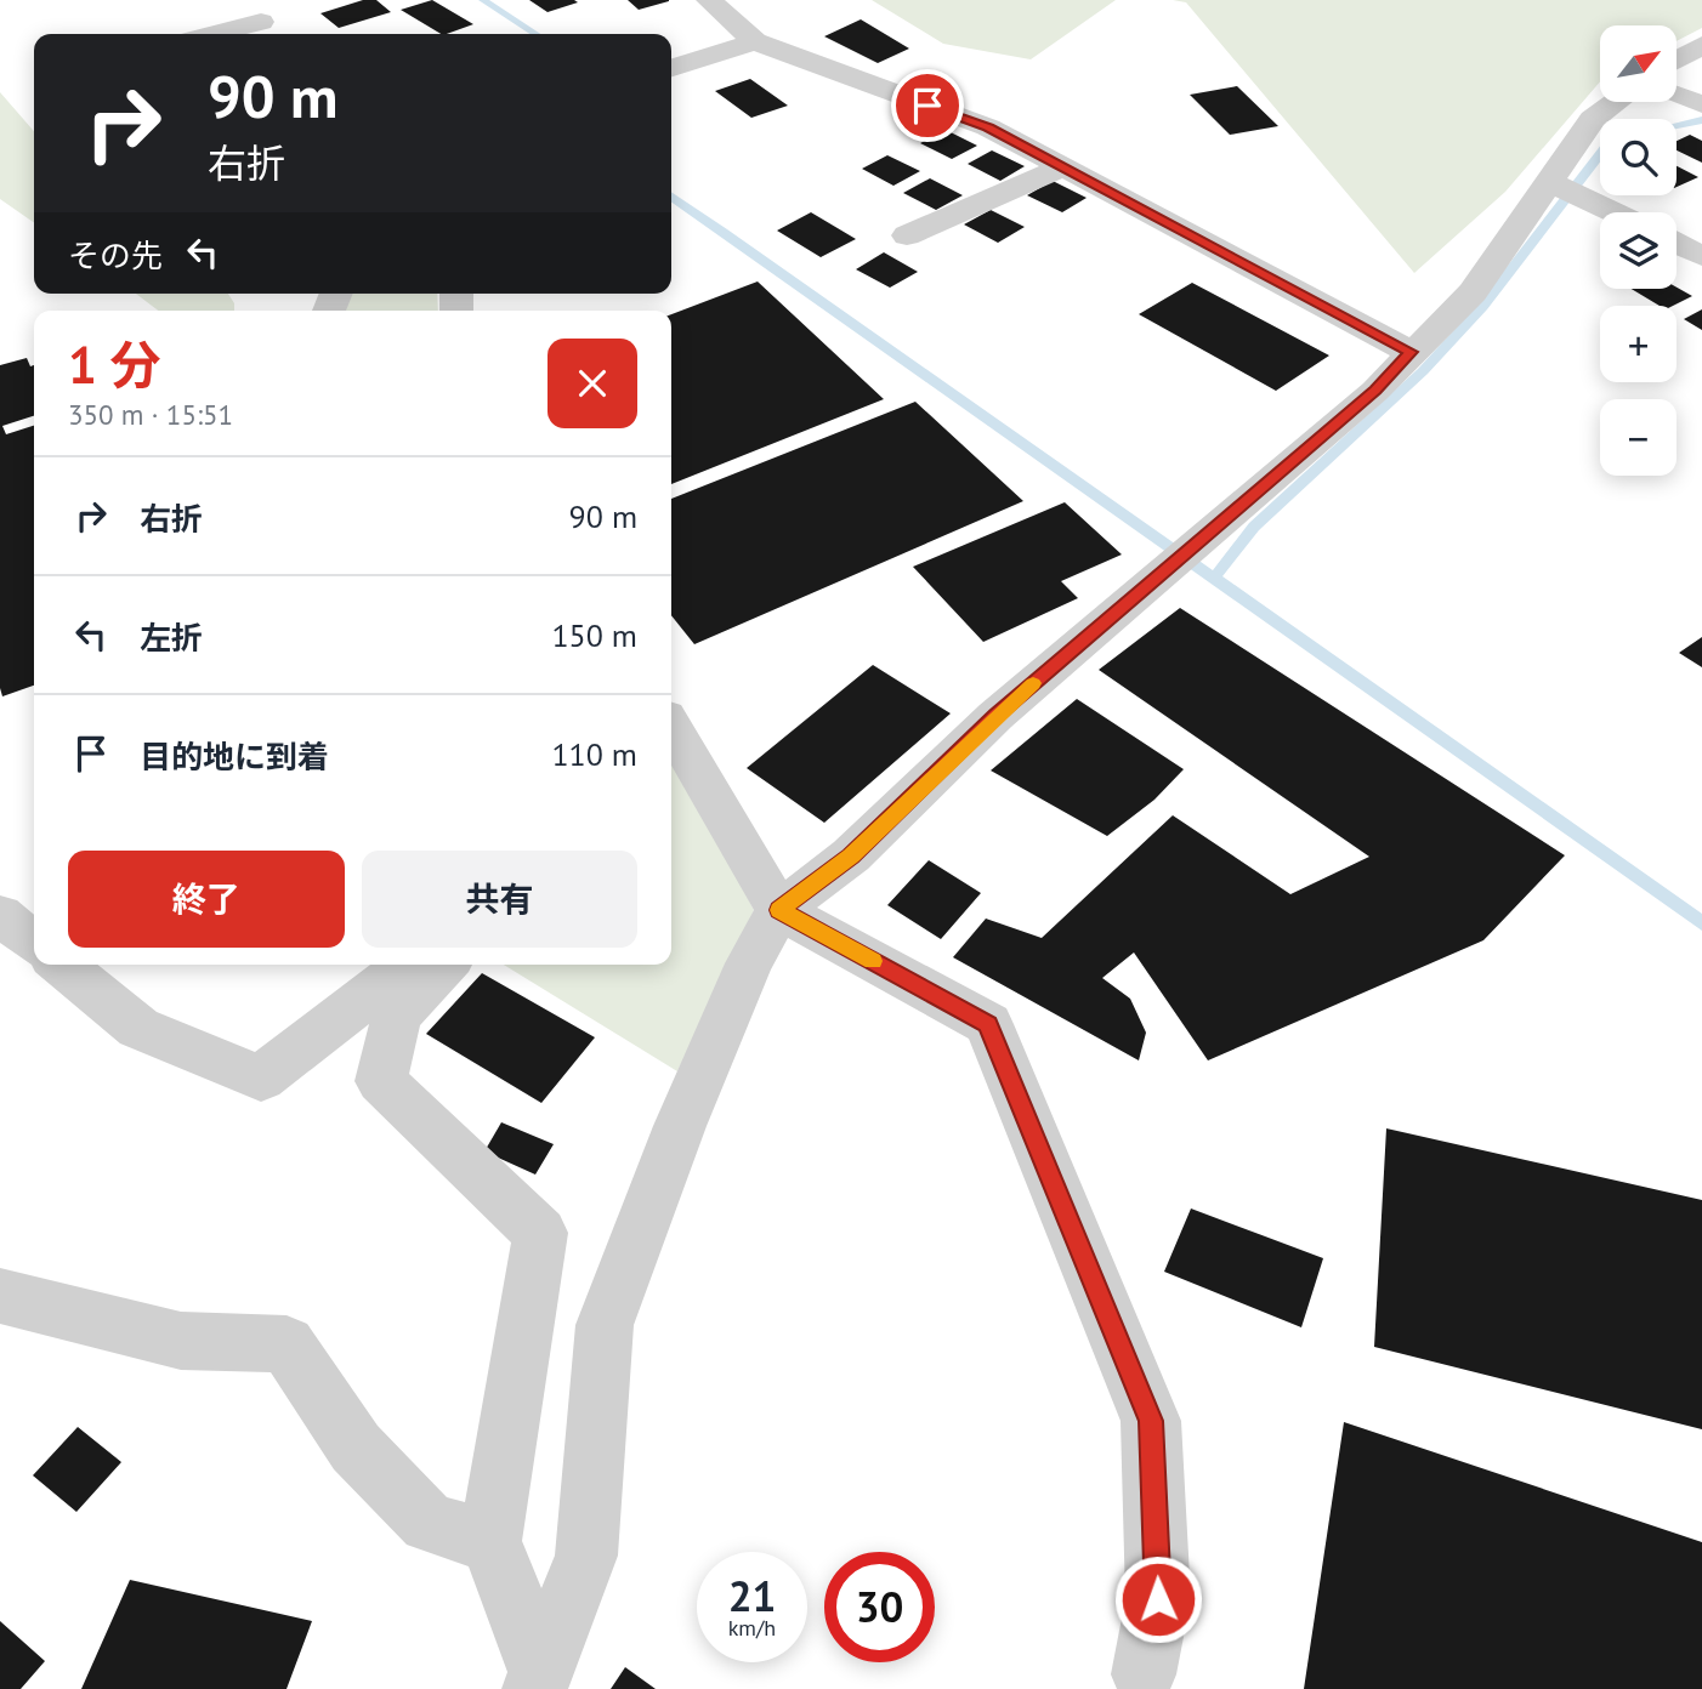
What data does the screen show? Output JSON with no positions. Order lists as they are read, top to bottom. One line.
{"north":"top right","page":{"map_buttons":["+","−"],"turn":["90 m","右折"],"then":"その先","heading":["1 分","350 m · 15:51"],"list":[{"name":"右折","value":"90 m"},{"name":"左折","value":"150 m"},{"name":"目的地に到着","value":"110 m"}],"buttons":["終了","共有"],"speed":"21 km/h","limit":"30"}}
